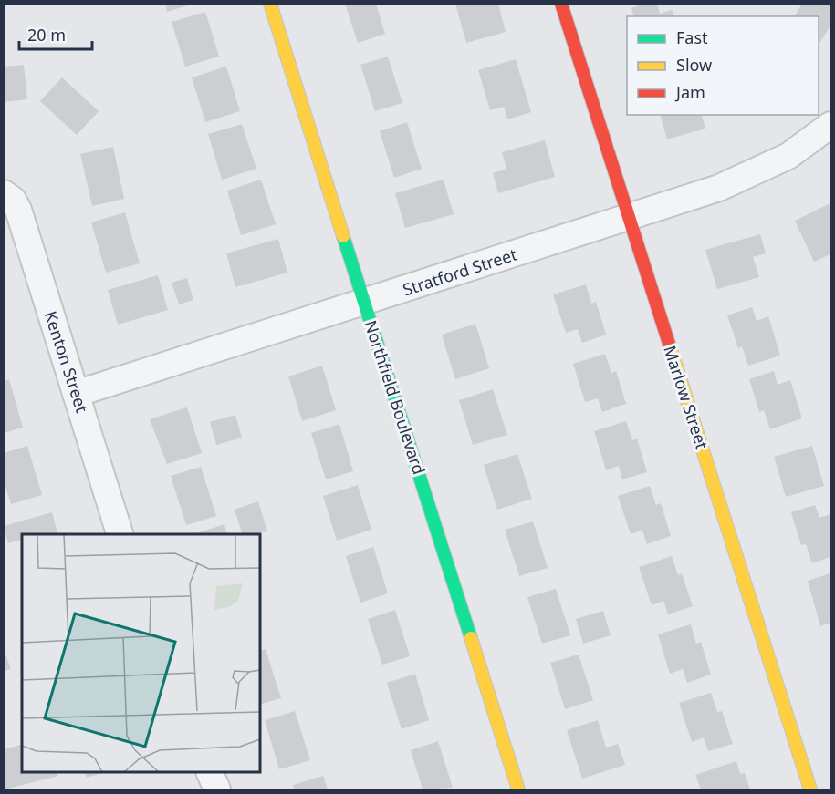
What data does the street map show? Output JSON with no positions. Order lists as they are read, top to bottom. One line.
{"streets":{"street":["Stratford Street","Kenton Street","Northfield Boulevard","Marlow Street"]},"crossings":[["Stratford Street","Kenton Street"],["Stratford Street","Northfield Boulevard"],["Stratford Street","Marlow Street"]],"legend":["Fast","Slow","Jam"],"scale_bar":"20 m"}
